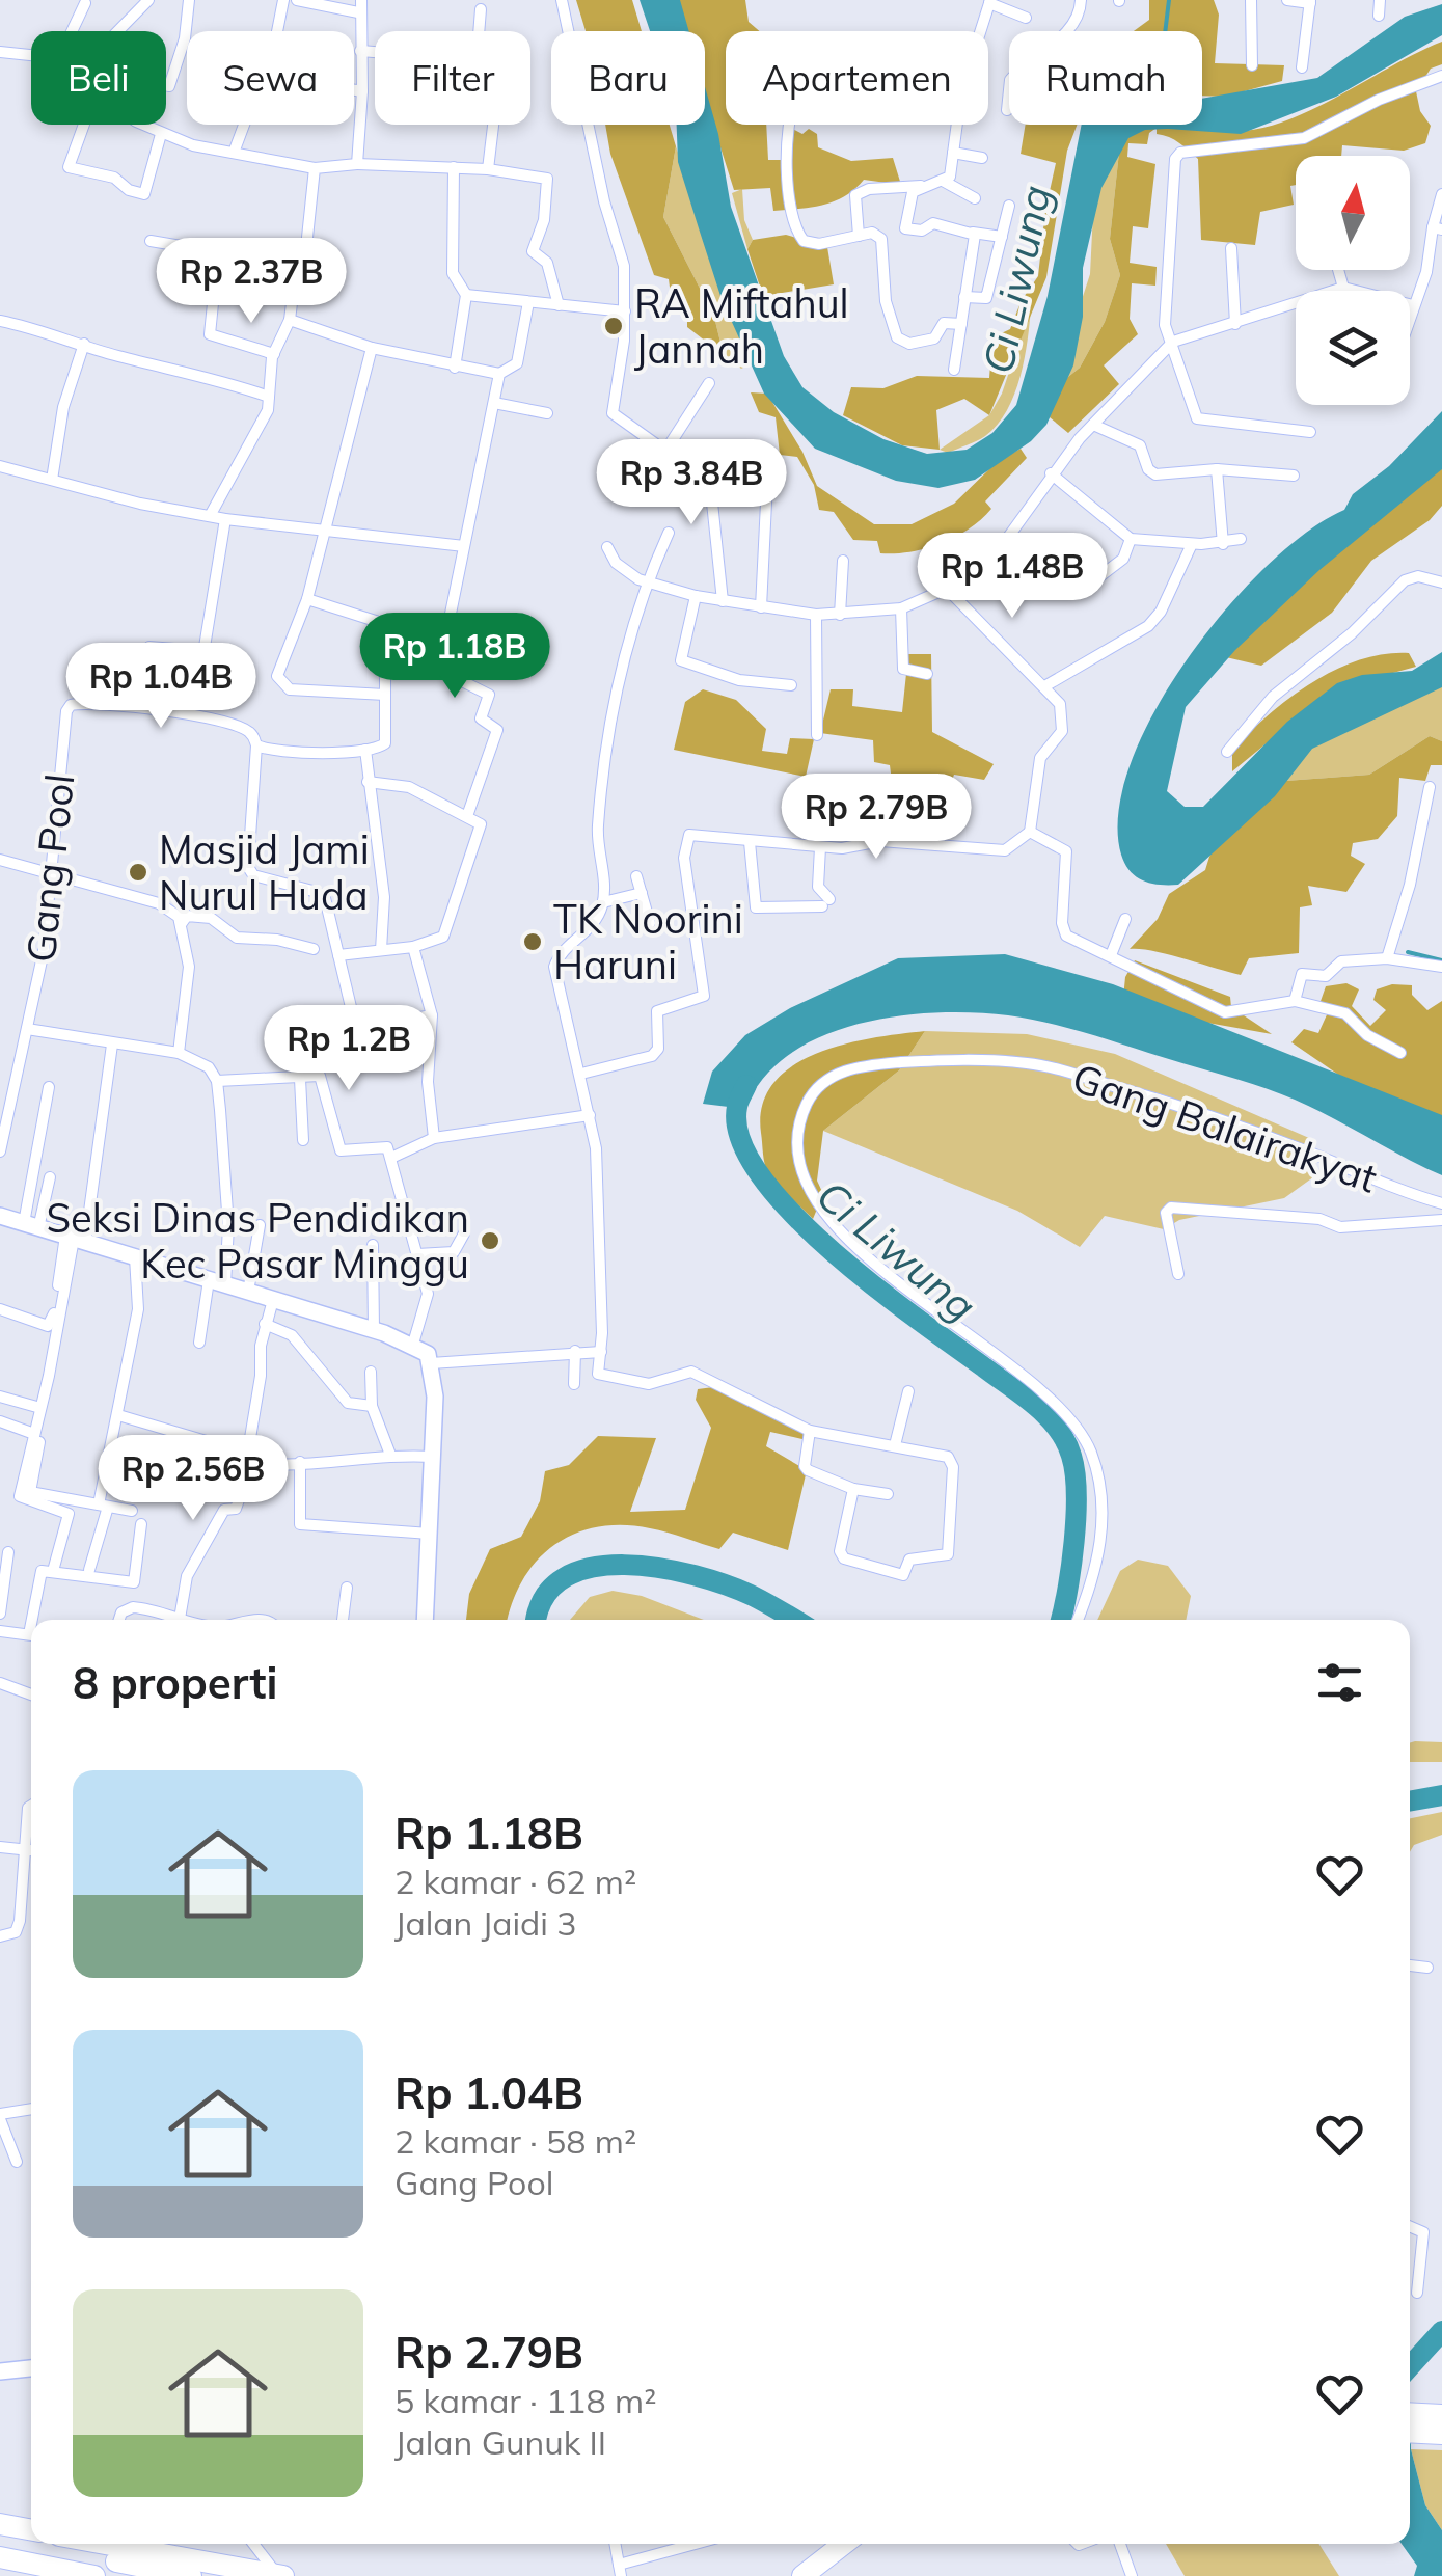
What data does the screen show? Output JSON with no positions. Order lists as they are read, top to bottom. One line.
{"streets":{"street":["Gang Pool","Gang Balairakyat"]},"water":["Ci Liwung"],"places":["RA Miftahul Jannah","Masjid Jami Nurul Huda","TK Noorini Haruni","Seksi Dinas Pendidikan Kec Pasar Minggu"],"north":"top","page":{"chip":["Beli","Sewa","Filter","Baru","Apartemen","Rumah"],"price":["Rp 2.37B","Rp 3.84B","Rp 1.48B","Rp 1.18B","Rp 1.04B","Rp 2.79B","Rp 1.2B","Rp 2.56B"],"heading":"8 properti","list":[{"name":"Rp 1.18B","note":"2 kamar · 62 m² · Jalan Jaidi 3"},{"name":"Rp 1.04B","note":"2 kamar · 58 m² · Gang Pool"},{"name":"Rp 2.79B","note":"5 kamar · 118 m² · Jalan Gunuk II"}]}}
